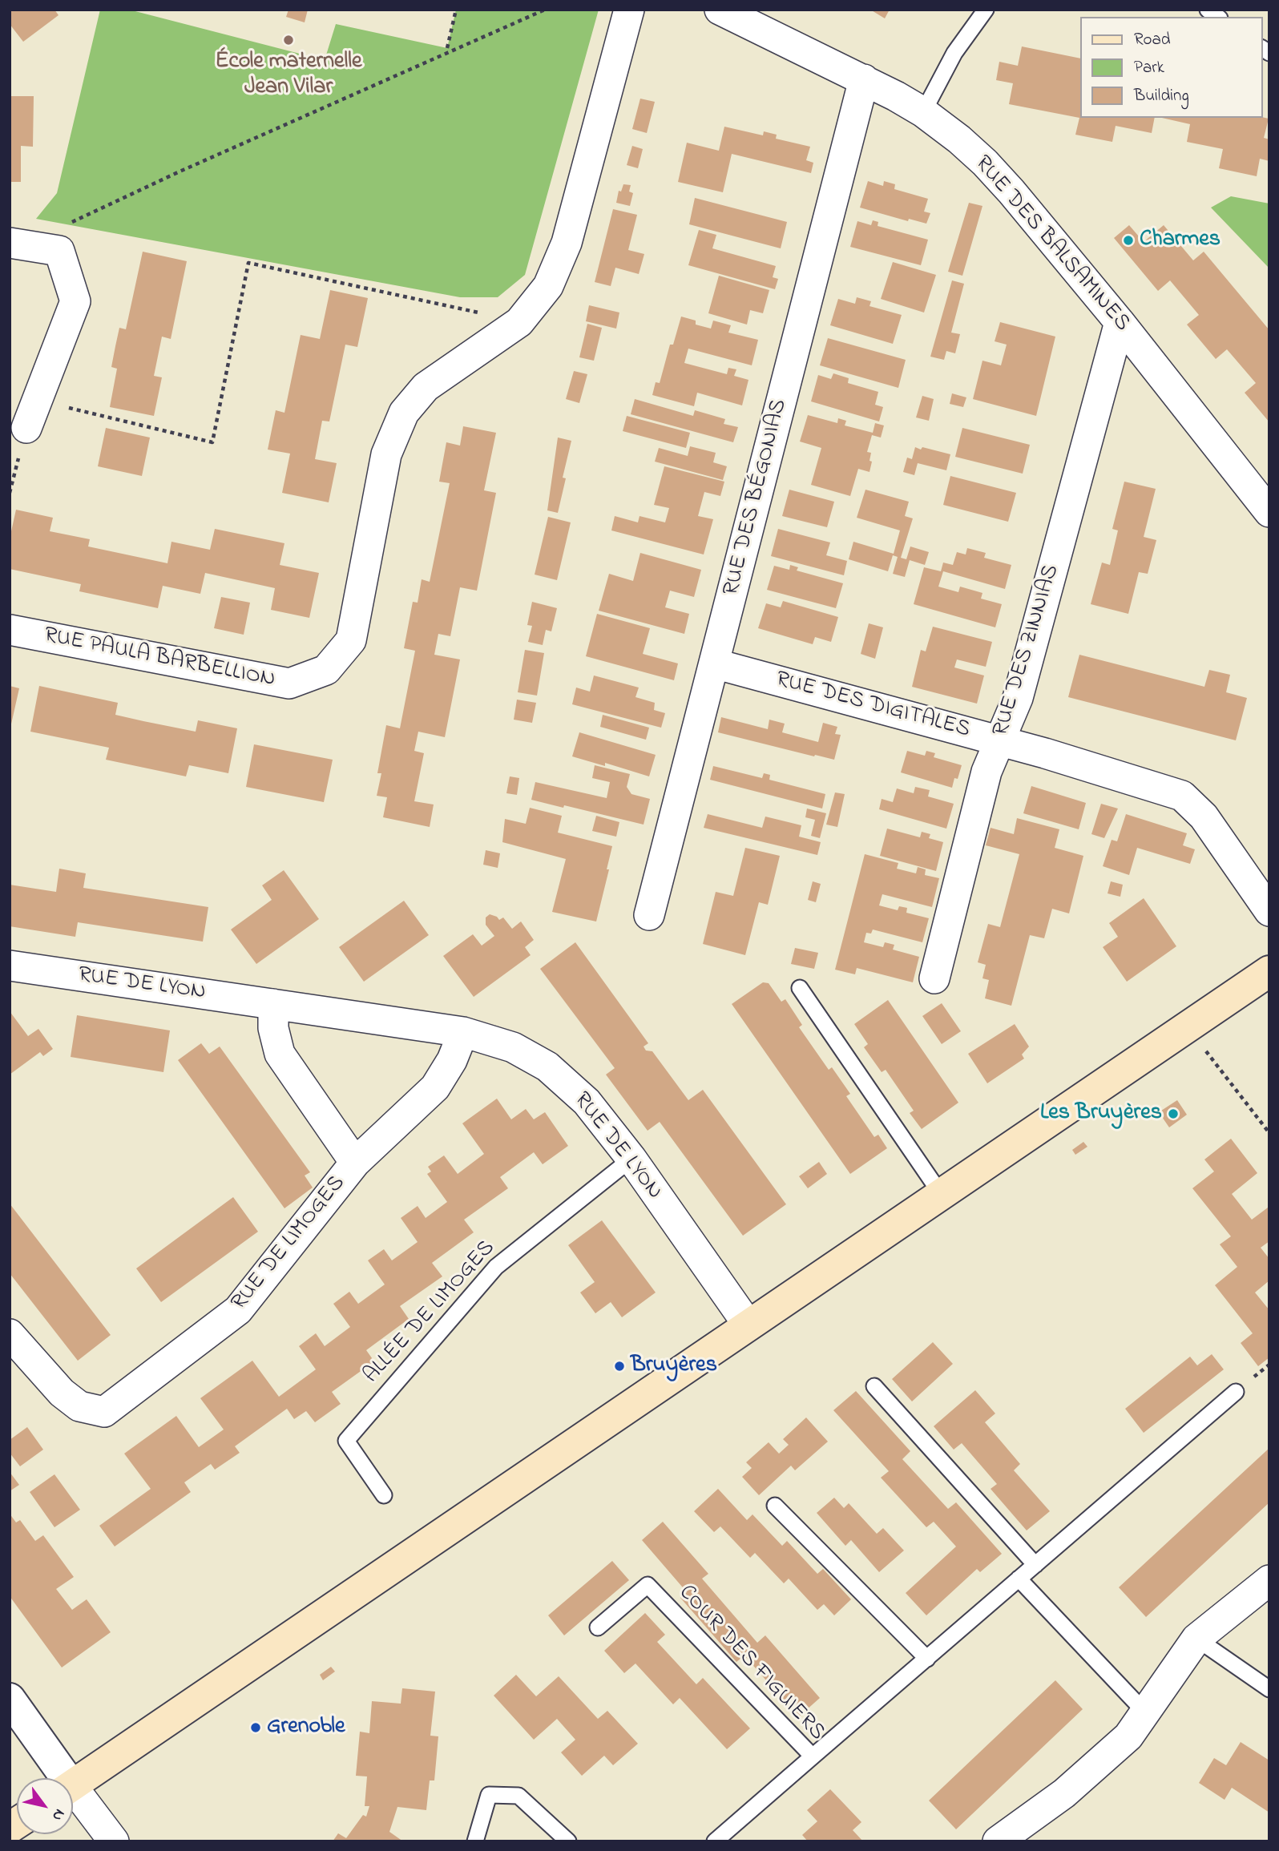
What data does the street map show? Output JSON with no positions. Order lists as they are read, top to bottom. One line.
{"streets":{"street":["RUE DES BALSAMINES","RUE DES BÉGONIAS","RUE DES ZINNIAS","RUE PAULA BARBELLION","RUE DES DIGITALES","RUE DE LYON","RUE DE LIMOGES"],"lane":["ALLÉE DE LIMOGES","COUR DES FIGUIERS"]},"crossings":[["RUE DES BALSAMINES","RUE DES BÉGONIAS"],["RUE DES BALSAMINES","RUE DES ZINNIAS"],["RUE DES BÉGONIAS","RUE DES DIGITALES"],["RUE DES ZINNIAS","RUE DES DIGITALES"],["RUE DE LYON","RUE DE LIMOGES"],["RUE DE LYON","ALLÉE DE LIMOGES"]],"places":["École maternelle Jean Vilar","Charmes","Les Bruyères","Bruyères","Grenoble"],"legend":["Road","Park","Building"],"north":"bottom right"}
